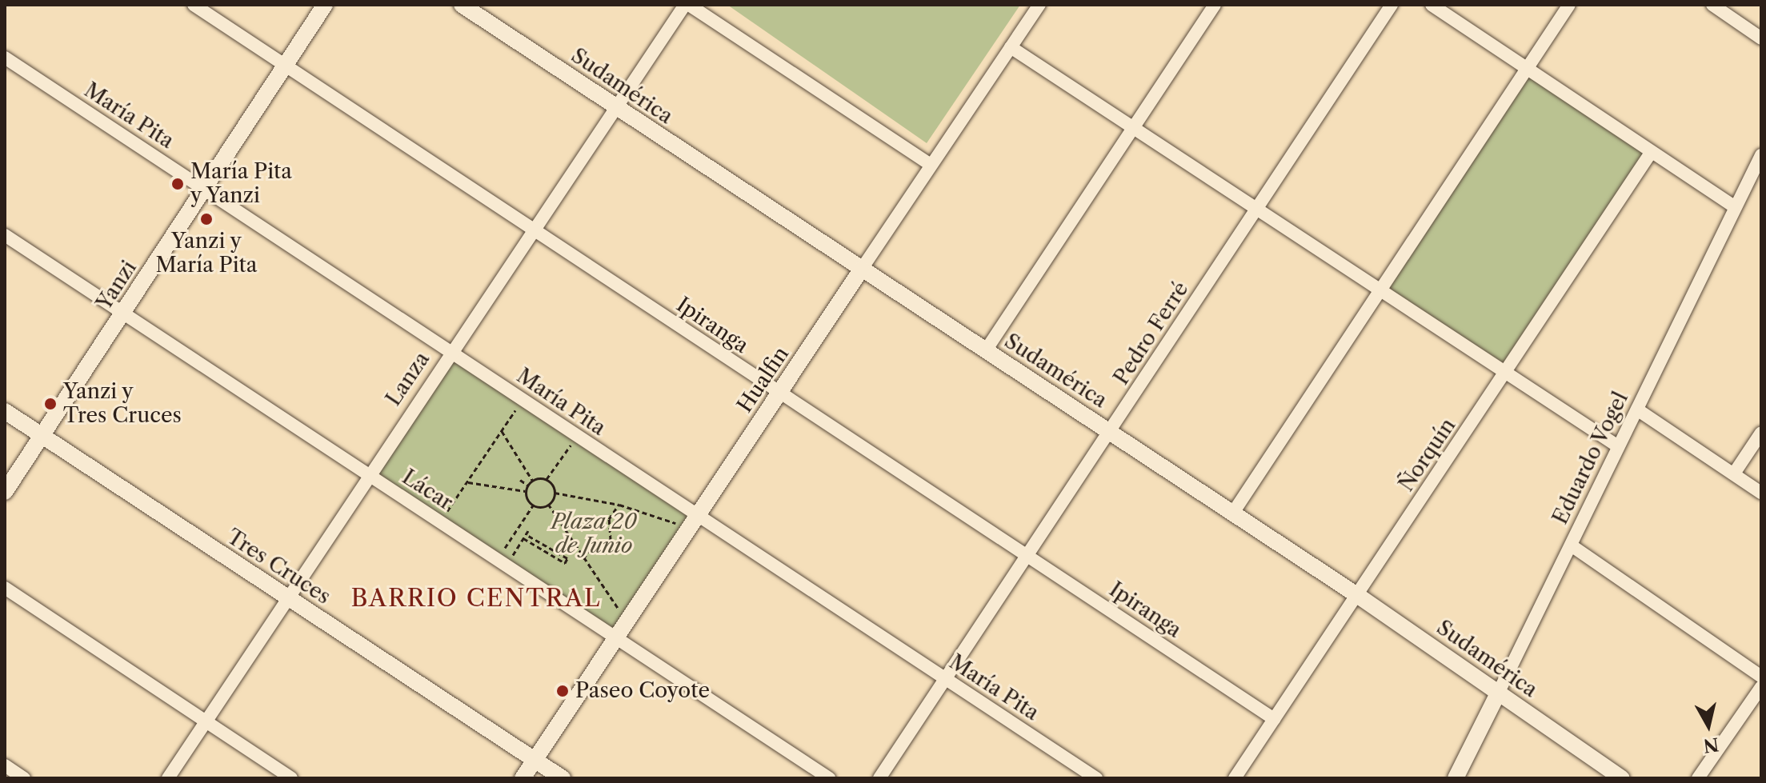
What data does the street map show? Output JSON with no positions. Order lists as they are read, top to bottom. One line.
{"streets":{"street":["Sudamérica","María Pita","Yanzi","Ipiranga","Pedro Ferré","Lanza","Hualfin","Ñorquín","Eduardo Vogel","Lácar","Tres Cruces"]},"crossings":[["Sudamérica","Pedro Ferré"],["Sudamérica","Lanza"],["Sudamérica","Hualfin"],["Sudamérica","Ñorquín"],["Sudamérica","Eduardo Vogel"],["María Pita","Yanzi"],["María Pita","Pedro Ferré"],["María Pita","Lanza"],["María Pita","Hualfin"],["Yanzi","Ipiranga"],["Yanzi","Lácar"],["Yanzi","Tres Cruces"],["Ipiranga","Pedro Ferré"],["Ipiranga","Lanza"],["Ipiranga","Hualfin"],["Ipiranga","Ñorquín"],["Lanza","Lácar"],["Lanza","Tres Cruces"],["Hualfin","Lácar"],["Hualfin","Tres Cruces"]],"districts":["BARRIO CENTRAL"],"parks":["Plaza 20 de Junio"],"places":["María Pita y Yanzi","Yanzi y María Pita","Yanzi y Tres Cruces","Paseo Coyote"],"north":"bottom"}
